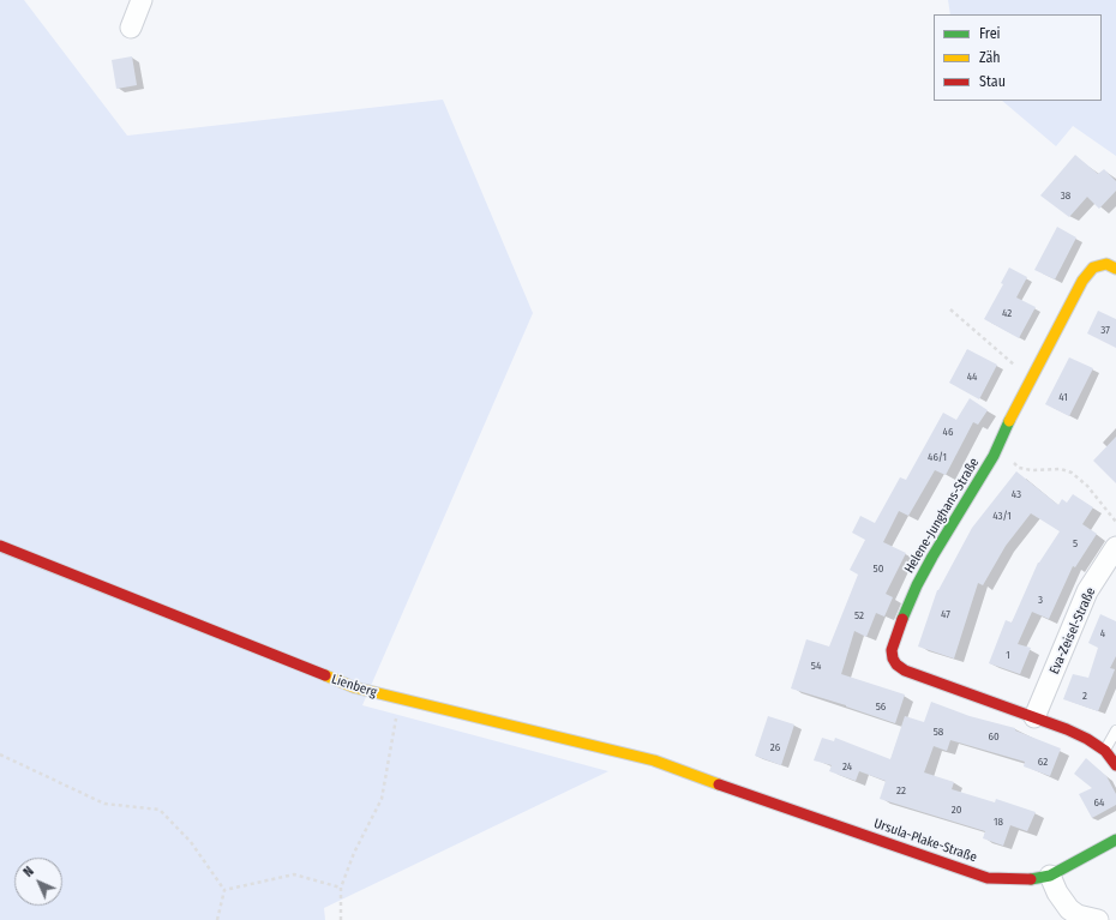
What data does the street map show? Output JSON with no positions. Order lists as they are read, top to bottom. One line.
{"streets":{"street":["Helene-Junghans-Straße","Eva-Zeisel-Straße","Lienberg","Ursula-Plake-Straße"]},"crossings":[["Helene-Junghans-Straße","Eva-Zeisel-Straße"],["Lienberg","Ursula-Plake-Straße"]],"house_numbers":["38","42","37","44","41","46","46/1","43","43/1","5","50","3","47","52","4","1","54","2","56","58","60","26","62","24","22","64","20","18"],"legend":["Frei","Zäh","Stau"],"north":"top left"}
